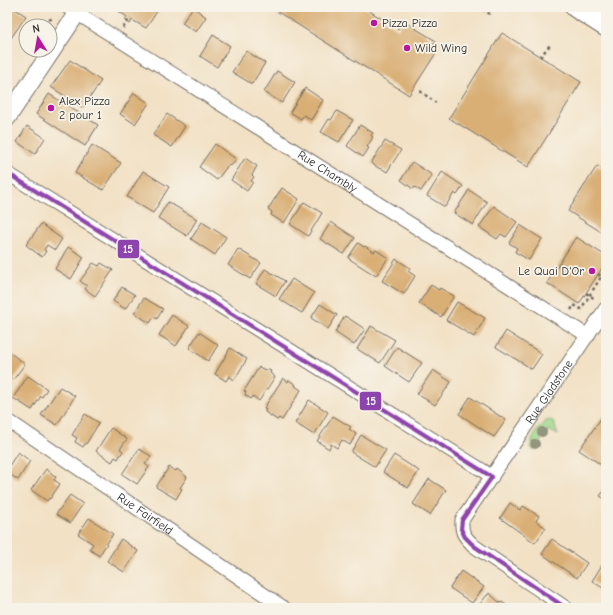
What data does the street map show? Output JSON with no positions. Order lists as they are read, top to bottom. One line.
{"streets":{"street":["Rue Chambly","Rue Gladstone","Rue Fairfield"]},"crossings":[["Rue Chambly","Rue Gladstone"]],"places":["Pizza Pizza","Wild Wing","Alex Pizza 2 pour 1","Le Quai D'Or"],"lines":["transit line 15"],"north":"top"}
